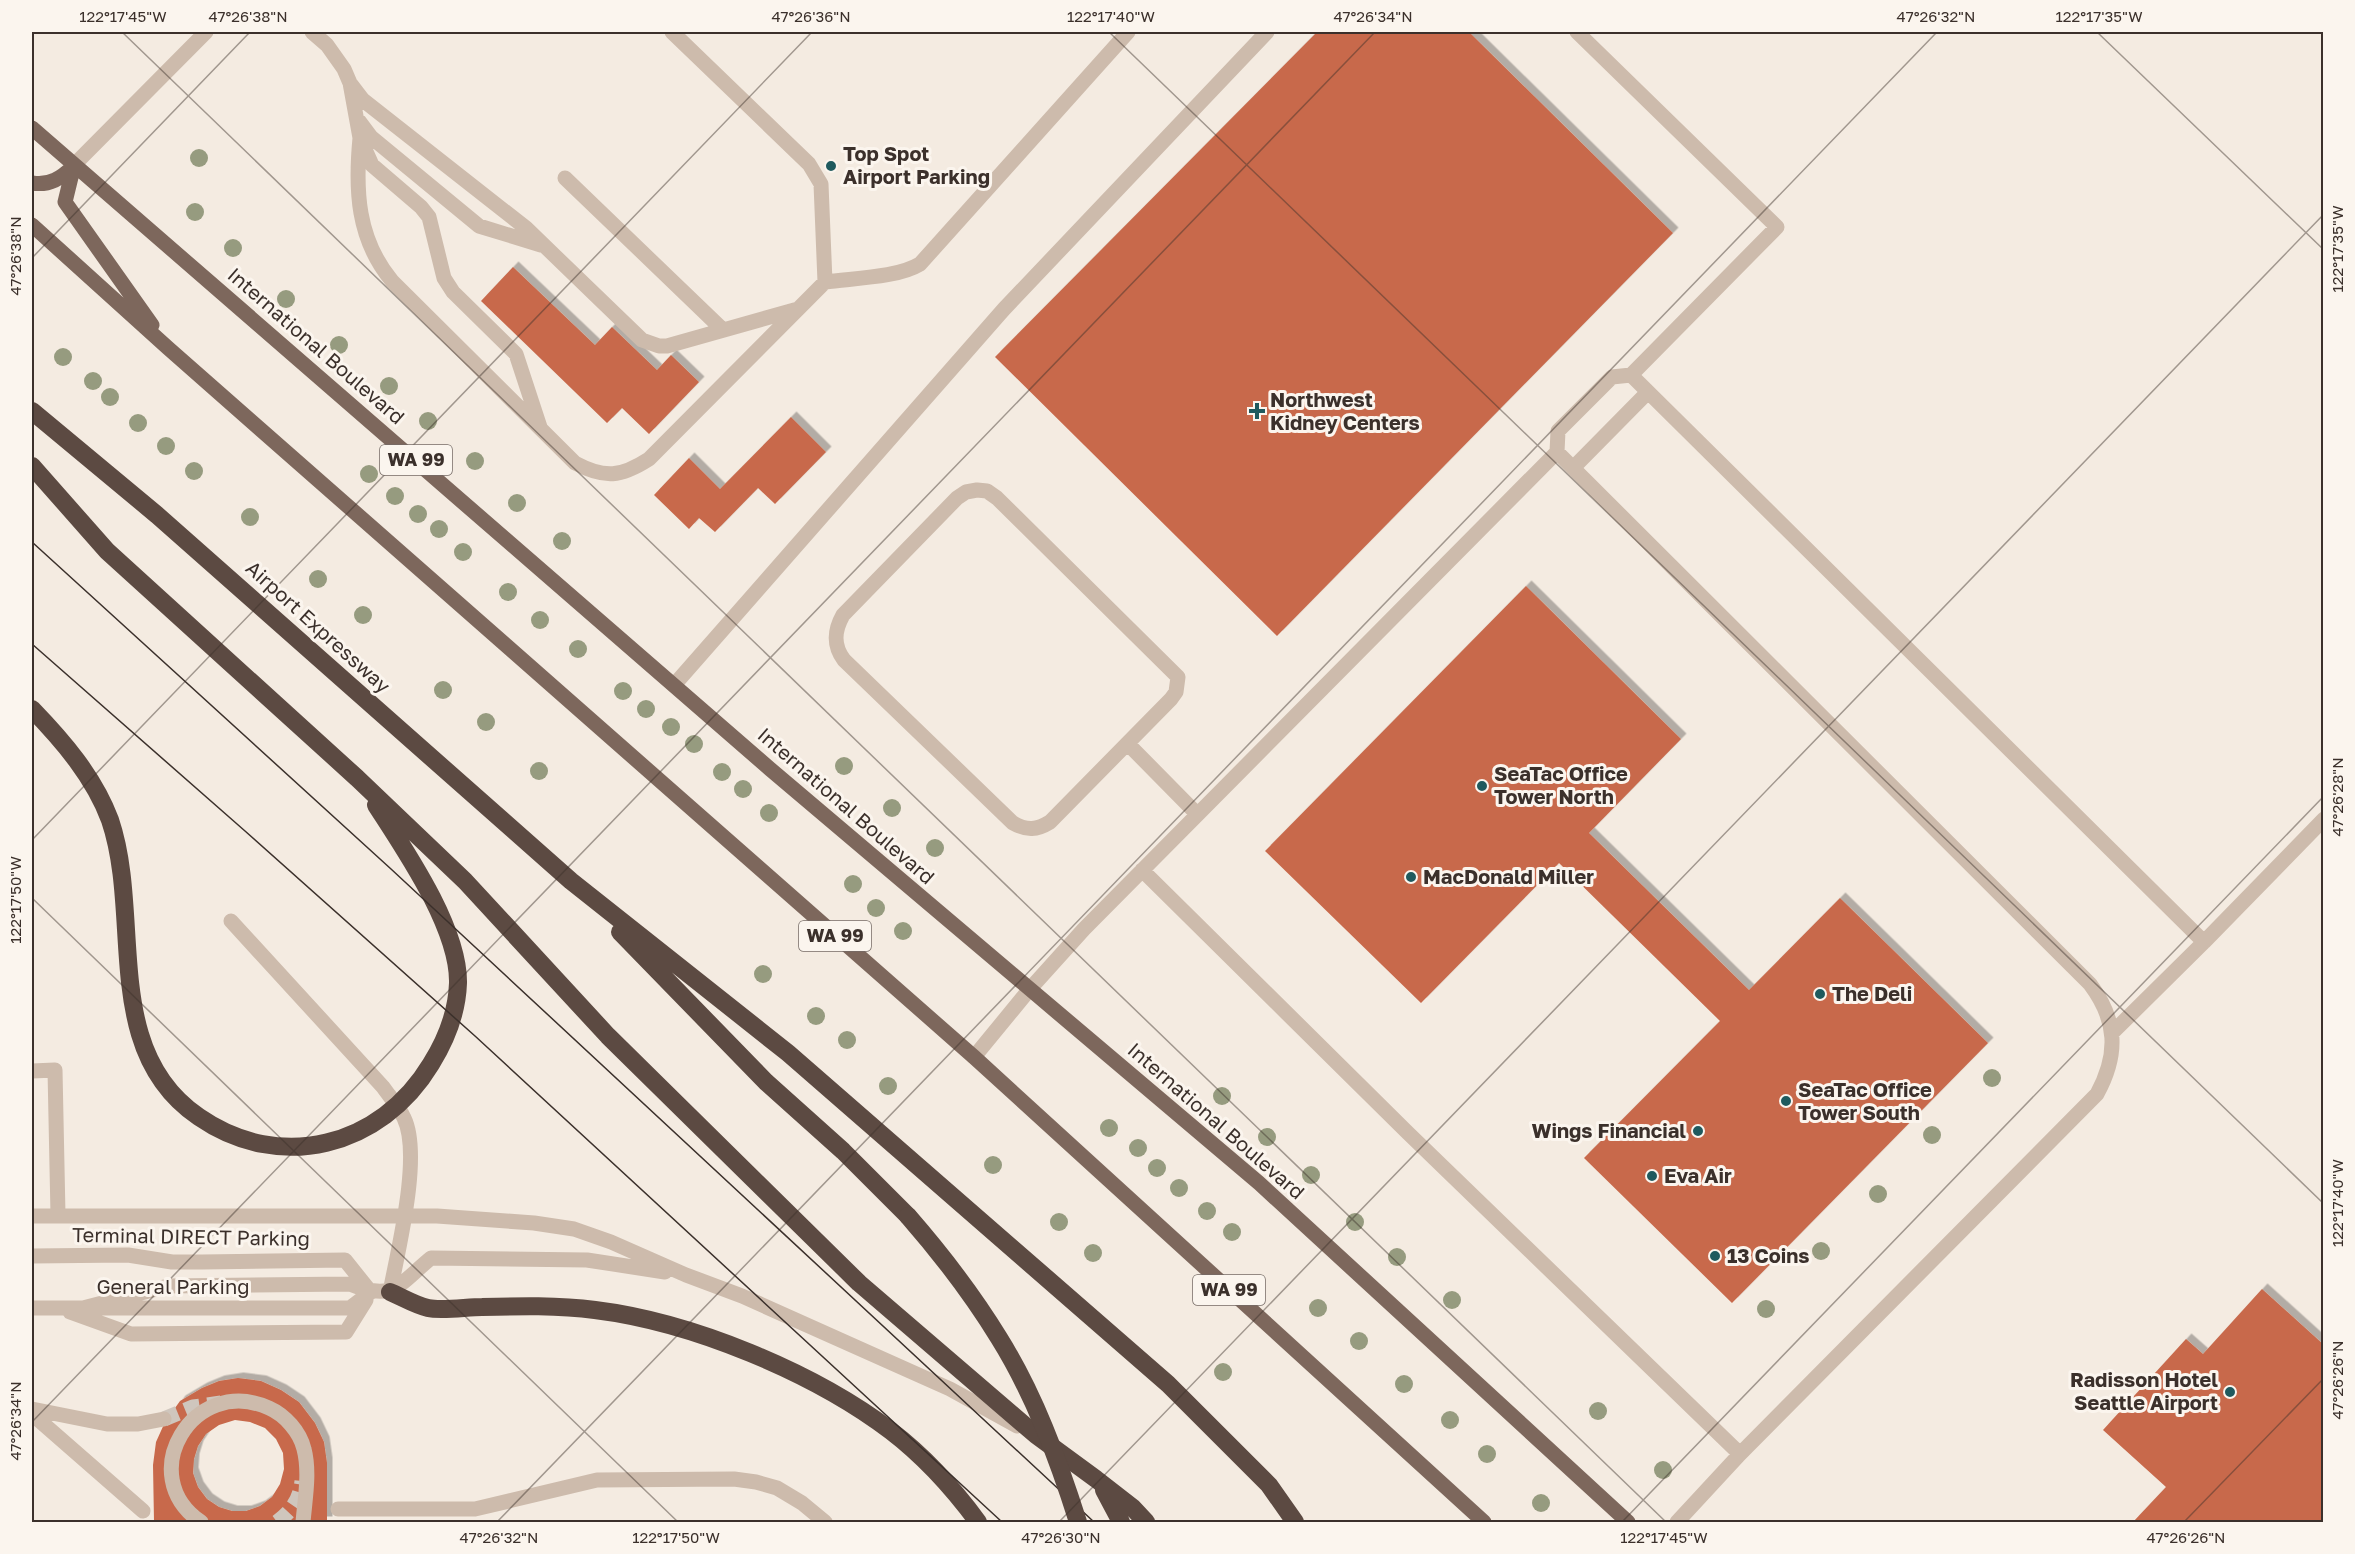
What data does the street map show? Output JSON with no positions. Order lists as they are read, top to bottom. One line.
{"streets":{"highway":["Airport Expressway"],"main road":["International Boulevard","WA 99"],"lane":["Terminal DIRECT Parking","General Parking"]},"crossings":[["Terminal DIRECT Parking","General Parking"]],"places":{"other":["Top Spot Airport Parking","SeaTac Office Tower North","MacDonald Miller","The Deli","SeaTac Office Tower South","Wings Financial","Eva Air","13 Coins","Radisson Hotel Seattle Airport"],"health":["Northwest Kidney Centers"]},"coordinates":["122°17'45\"W","47°26'38\"N","47°26'36\"N","122°17'40\"W","47°26'34\"N","47°26'32\"N","122°17'35\"W","47°26'28\"N","122°17'50\"W","47°26'26\"N","47°26'30\"N"]}
